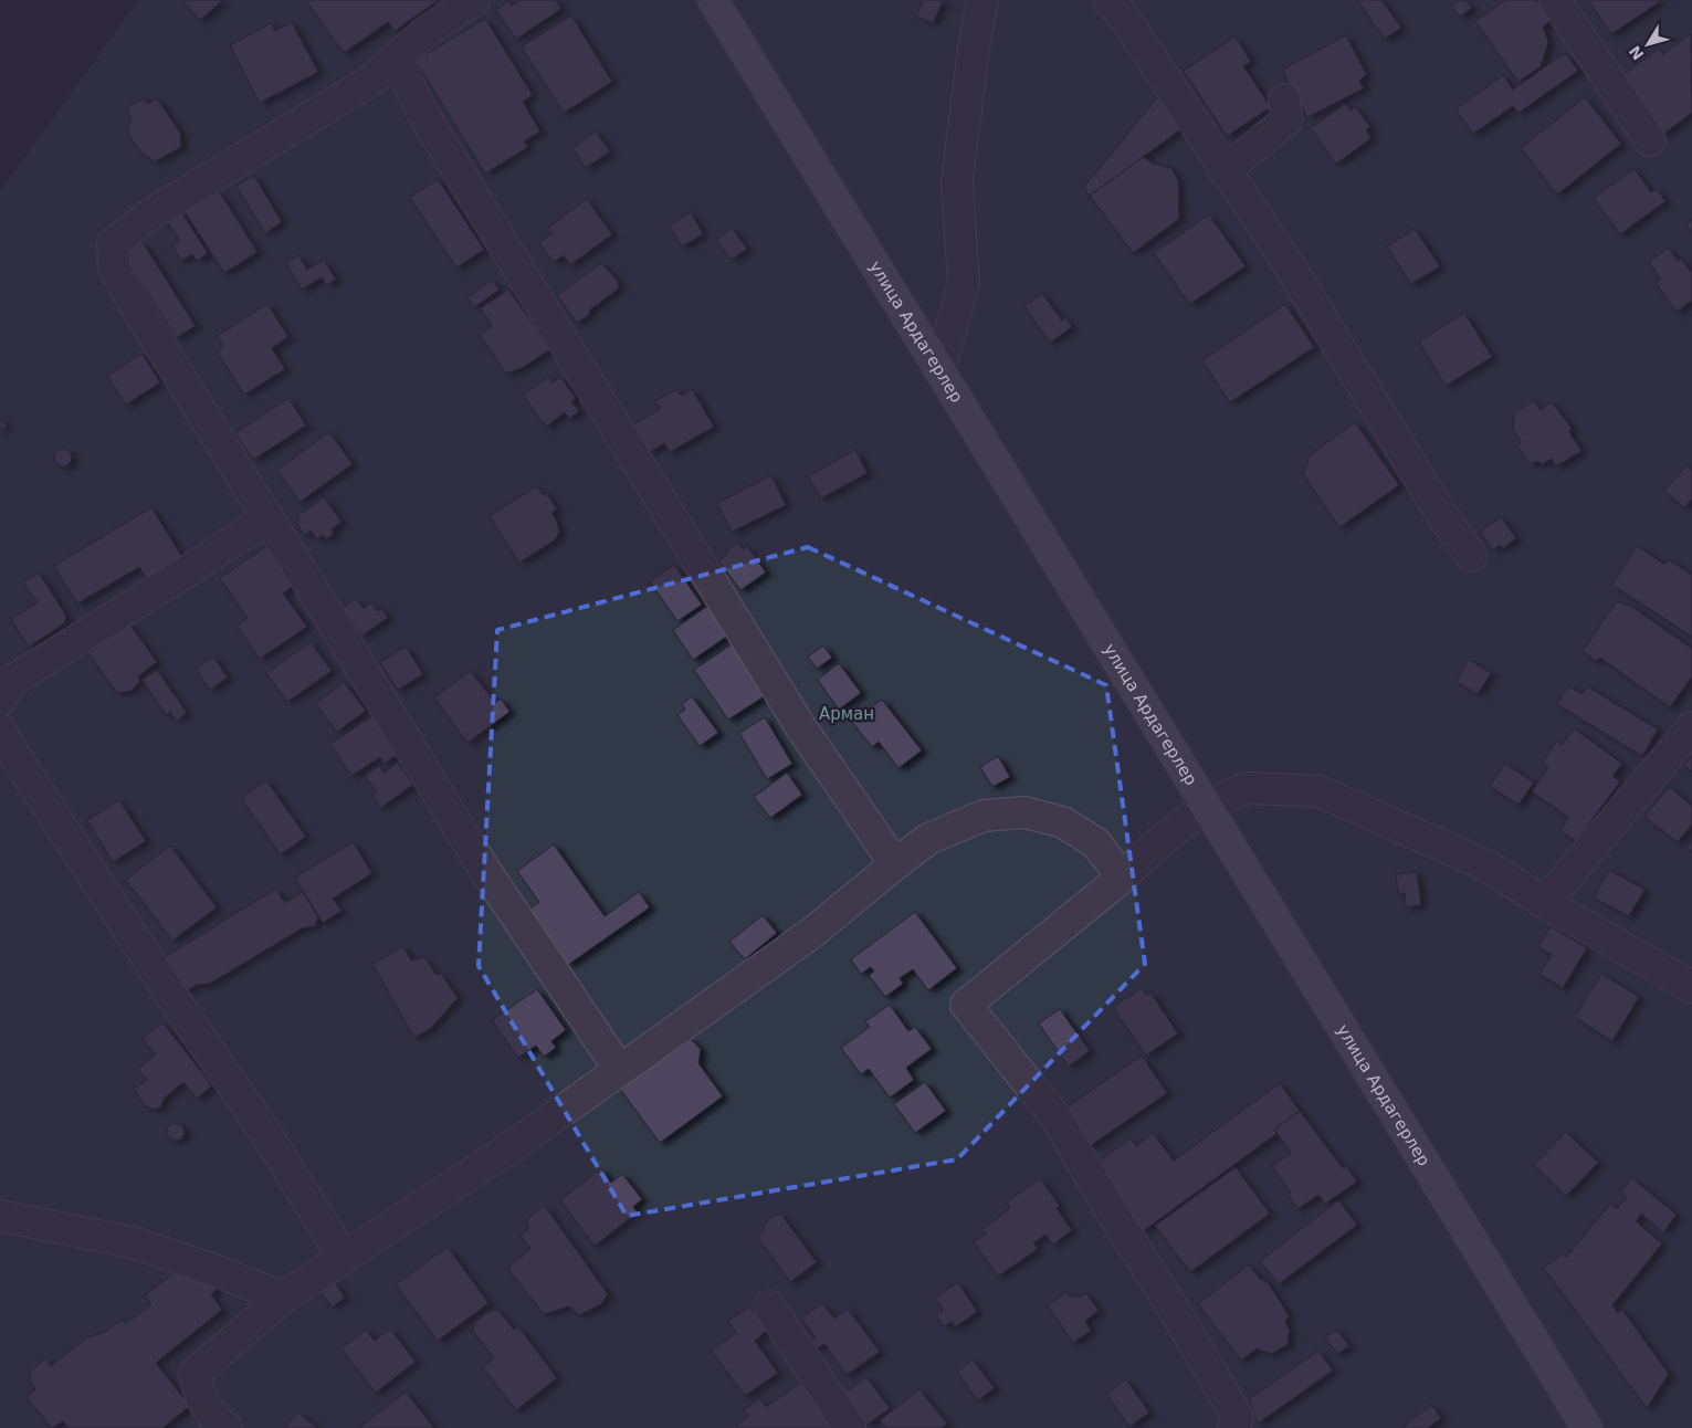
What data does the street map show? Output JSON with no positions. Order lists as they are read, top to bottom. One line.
{"streets":{"main road":["улица Ардагерлер"]},"parks":["Арман"],"north":"bottom left"}
